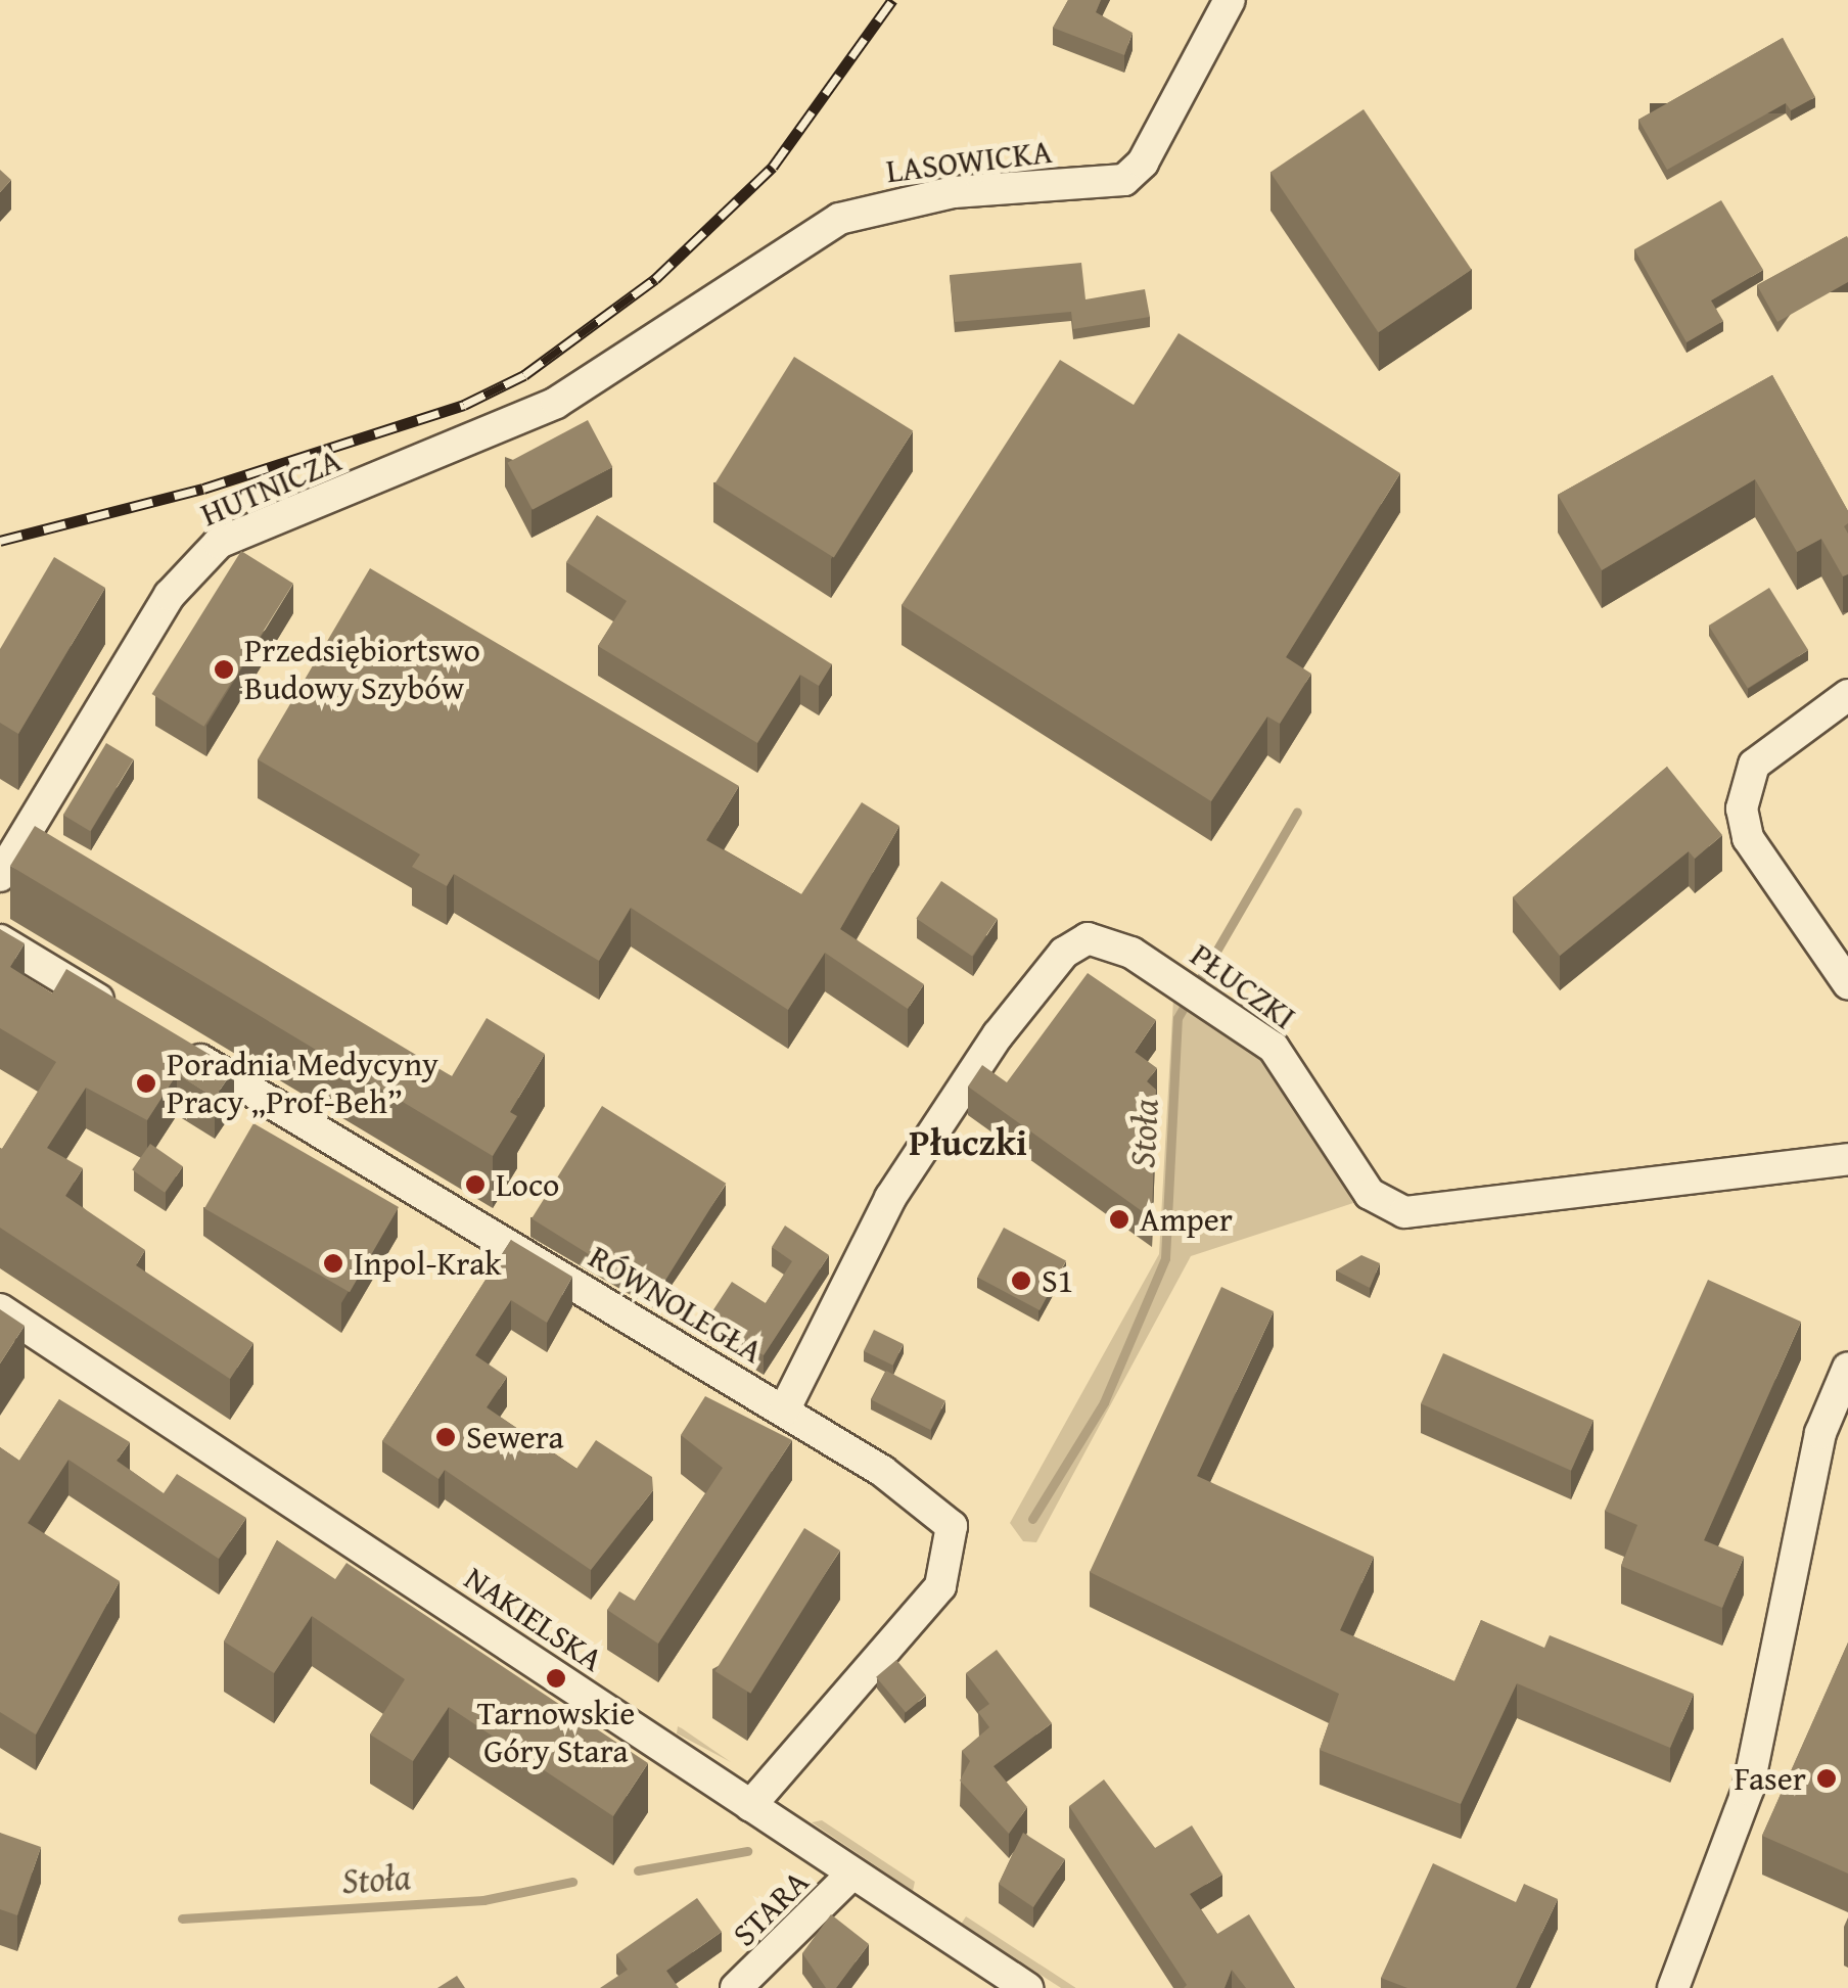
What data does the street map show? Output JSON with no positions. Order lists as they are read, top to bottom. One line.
{"streets":{"street":["LASOWICKA","HUTNICZA","PŁUCZKI","RÓWNOLEGŁA","NAKIELSKA","STARA"]},"crossings":[["LASOWICKA","HUTNICZA"],["PŁUCZKI","RÓWNOLEGŁA"],["RÓWNOLEGŁA","NAKIELSKA"],["NAKIELSKA","STARA"]],"districts":["Płuczki"],"water":["Stoła"],"places":["Przedsiębiortswo Budowy Szybów","Poradnia Medycyny Pracy „Prof-Beh”","Loco","Amper","Inpol-Krak","S1","Sewera","Tarnowskie Góry Stara","Faser"]}
